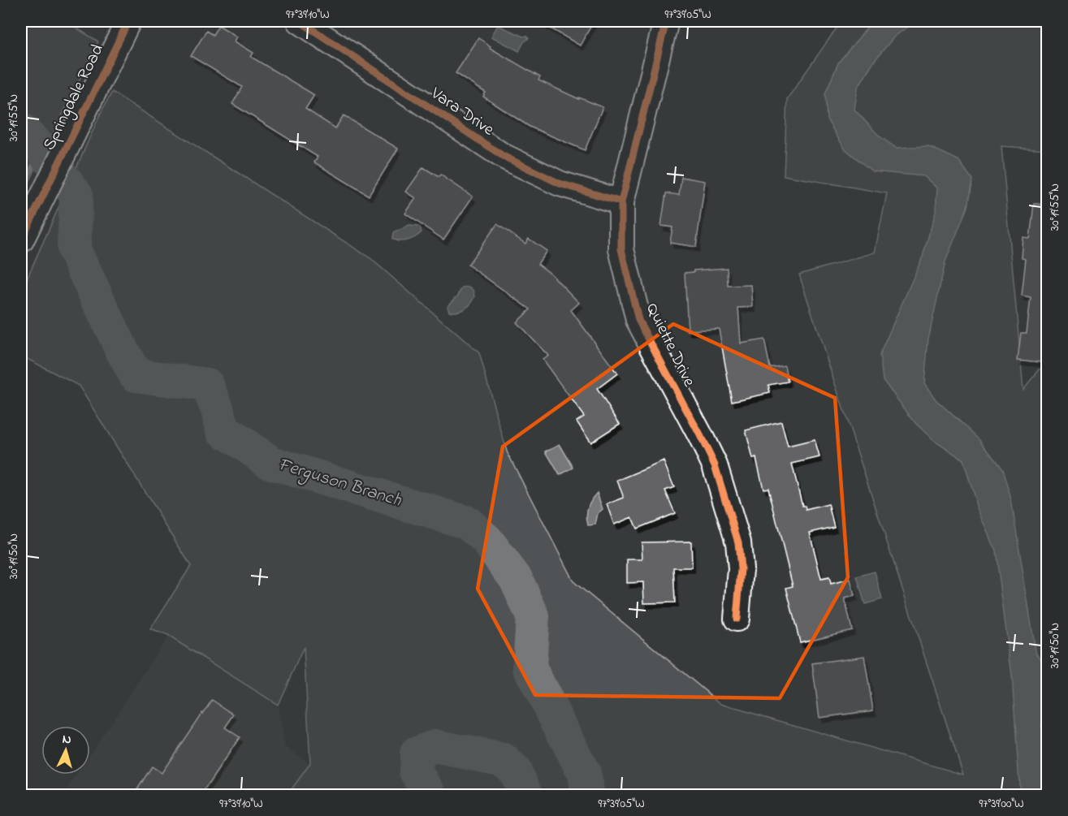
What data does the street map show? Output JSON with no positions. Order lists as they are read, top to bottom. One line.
{"streets":{"street":["Springdale Road","Vara Drive","Quiette Drive"]},"crossings":[["Vara Drive","Quiette Drive"]],"water":["Ferguson Branch"],"north":"top","coordinates":["97°39'10\"W","97°39'05\"W","30°19'55\"N","30°19'50\"N","97°39'00\"W"]}
